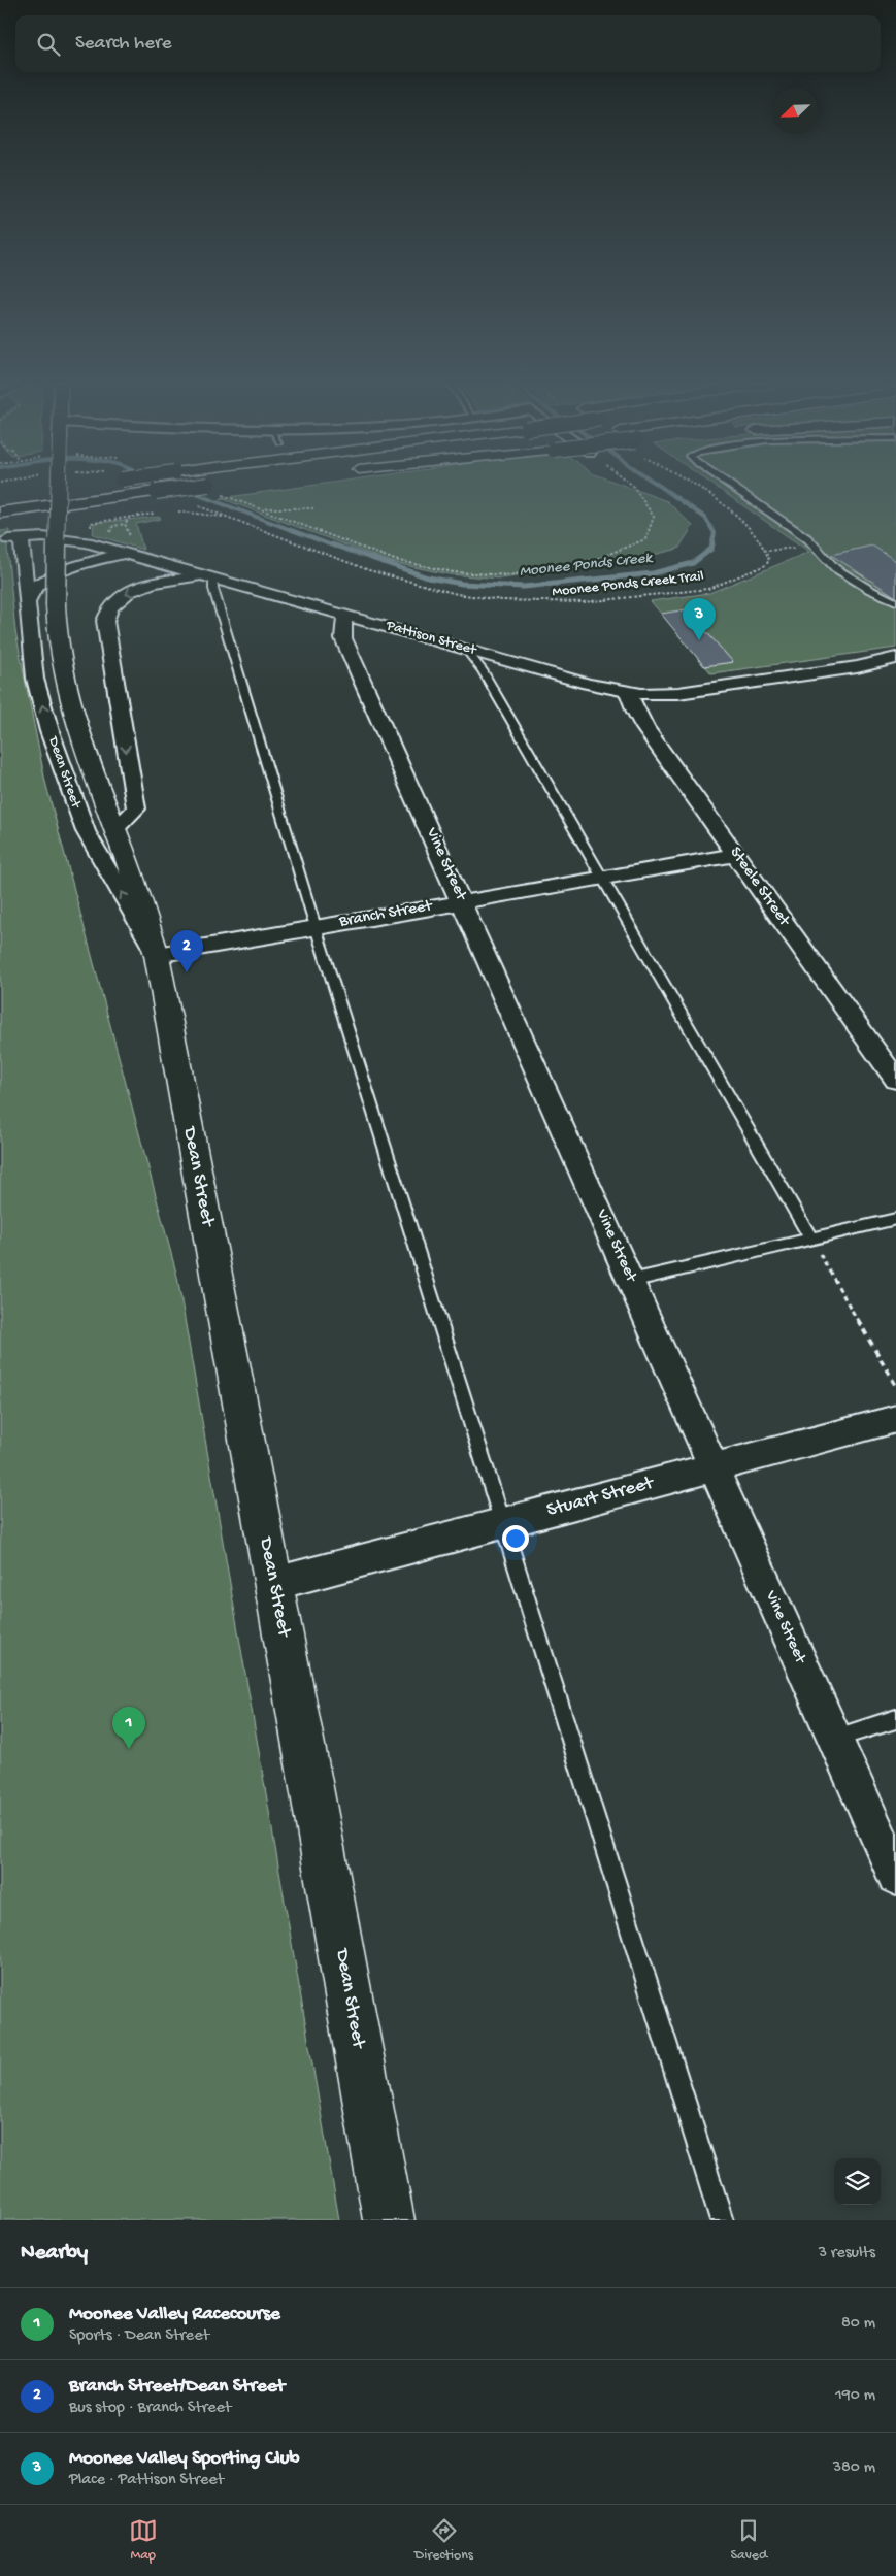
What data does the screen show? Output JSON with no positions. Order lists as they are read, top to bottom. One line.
{"streets":{"main road":["Dean Street"],"street":["Pattison Street","Vine Street","Steele Street","Branch Street","Stuart Street"],"path":["Moonee Ponds Creek Trail"]},"crossings":[["Pattison Street","Dean Street"],["Pattison Street","Vine Street"],["Pattison Street","Steele Street"],["Dean Street","Branch Street"],["Dean Street","Stuart Street"],["Vine Street","Branch Street"],["Vine Street","Stuart Street"],["Steele Street","Branch Street"]],"water":["Moonee Ponds Creek"],"north":"bottom left","page":{"search":"Search here","pins":["3","2","1"],"heading":["Nearby","3 results"],"list":[{"mark":"1","name":"Moonee Valley Racecourse","note":"Sports · Dean Street","value":"80 m"},{"mark":"2","name":"Branch Street/Dean Street","note":"Bus stop · Branch Street","value":"190 m"},{"mark":"3","name":"Moonee Valley Sporting Club","note":"Place · Pattison Street","value":"380 m"}],"nav":["Map","Directions","Saved"]}}
